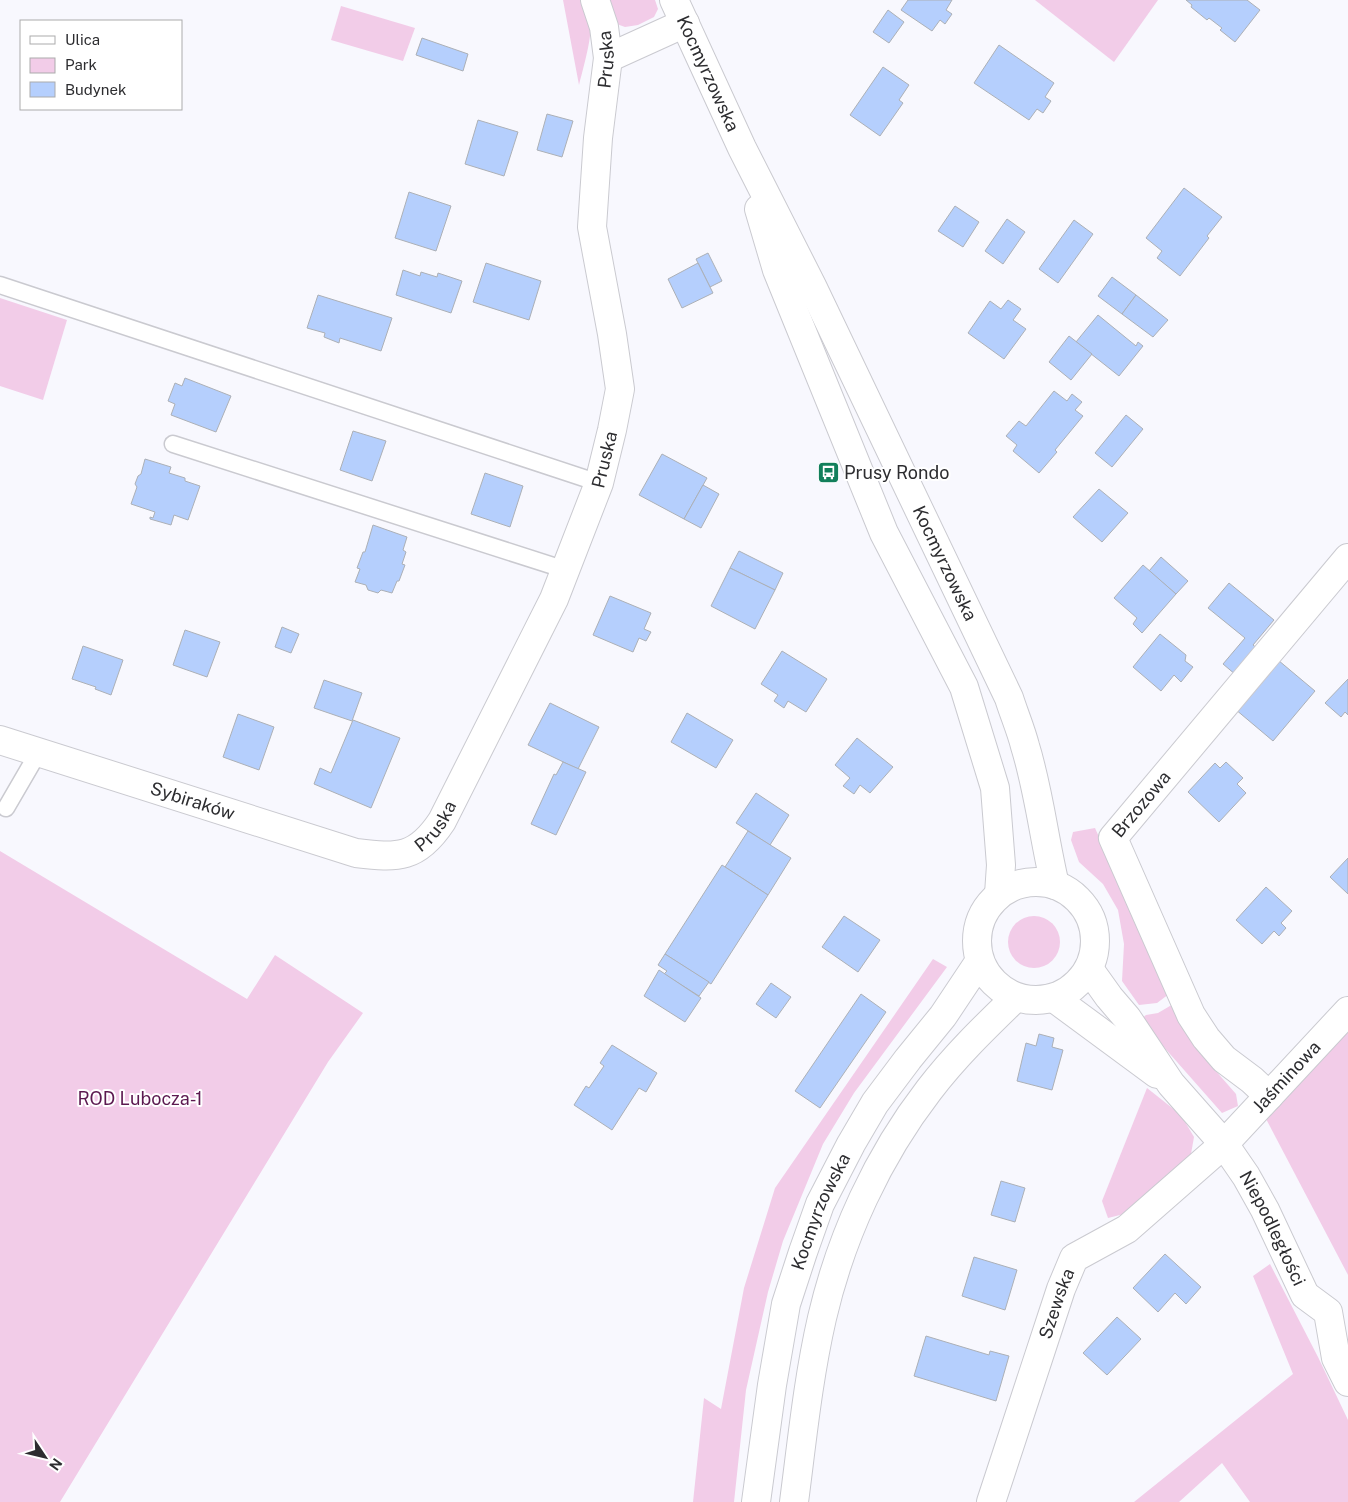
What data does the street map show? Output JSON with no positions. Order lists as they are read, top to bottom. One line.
{"streets":{"street":["Pruska","Kocmyrzowska","Sybiraków","Brzozowa","Jaśminowa","Niepodległości","Szewska"]},"crossings":[["Pruska","Sybiraków"],["Kocmyrzowska","Niepodległości"],["Brzozowa","Jaśminowa"],["Jaśminowa","Niepodległości"],["Jaśminowa","Szewska"],["Niepodległości","Szewska"]],"parks":["ROD Lubocza-1"],"places":{"bus stop":["Prusy Rondo"]},"legend":["Ulica","Park","Budynek"],"north":"bottom right"}
